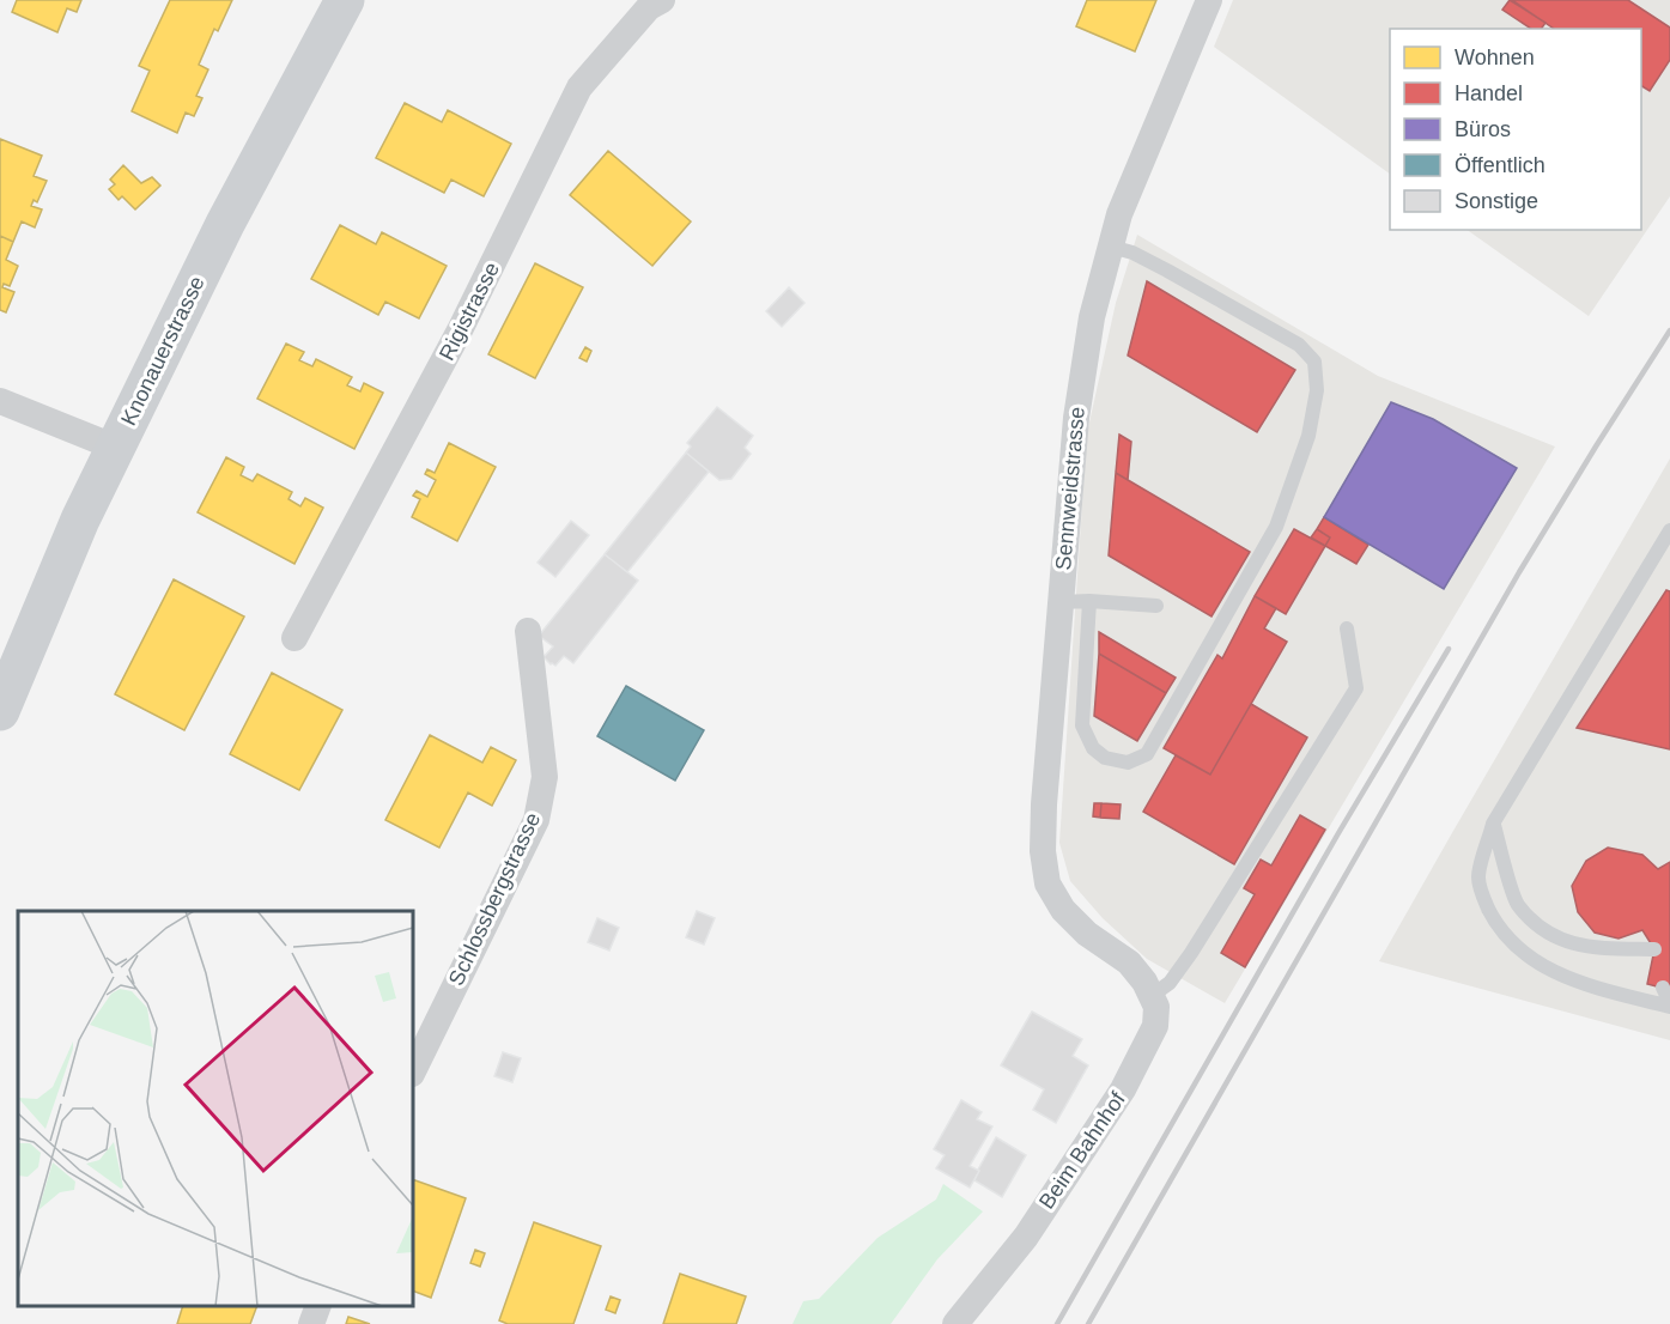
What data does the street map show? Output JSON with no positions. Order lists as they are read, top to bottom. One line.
{"streets":{"street":["Rigistrasse","Knonauerstrasse","Sennweidstrasse","Schlossbergstrasse","Beim Bahnhof"]},"crossings":[["Sennweidstrasse","Beim Bahnhof"]],"legend":["Wohnen","Handel","Büros","Öffentlich","Sonstige"]}
